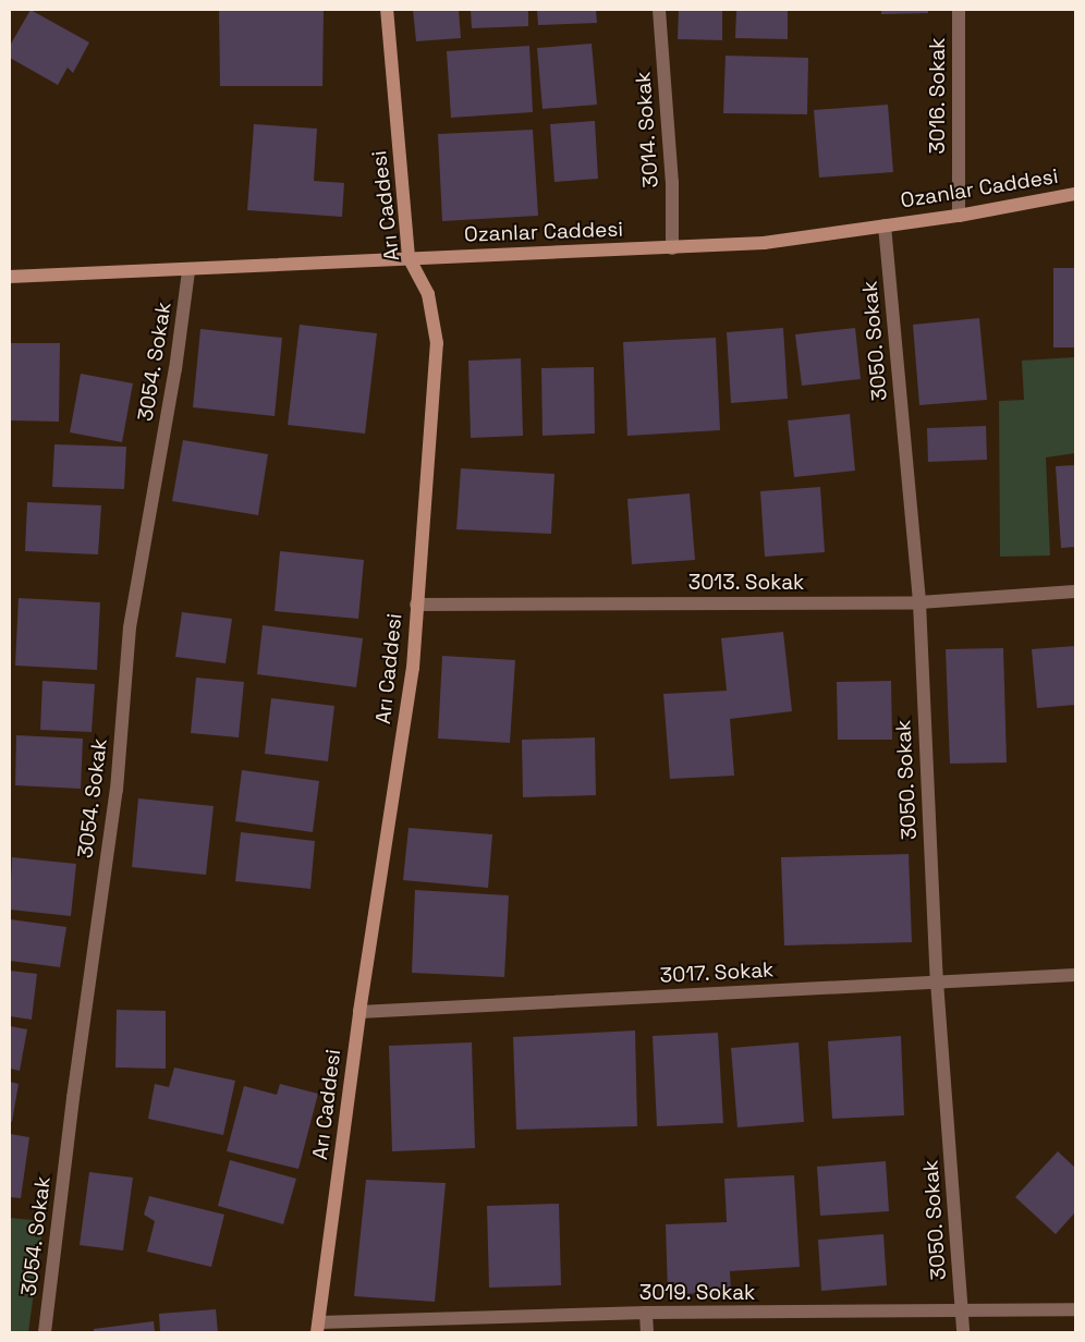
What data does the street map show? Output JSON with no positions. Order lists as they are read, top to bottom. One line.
{"streets":{"street":["3016. Sokak","3014. Sokak","Ozanlar Caddesi","Arı Caddesi","3050. Sokak","3054. Sokak","3013. Sokak","3017. Sokak","3019. Sokak"]},"crossings":[["3016. Sokak","Ozanlar Caddesi"],["3014. Sokak","Ozanlar Caddesi"],["Ozanlar Caddesi","Arı Caddesi"],["Ozanlar Caddesi","3050. Sokak"],["Ozanlar Caddesi","3054. Sokak"],["Arı Caddesi","3013. Sokak"],["Arı Caddesi","3017. Sokak"],["Arı Caddesi","3019. Sokak"],["3050. Sokak","3013. Sokak"],["3050. Sokak","3017. Sokak"],["3050. Sokak","3019. Sokak"]]}
